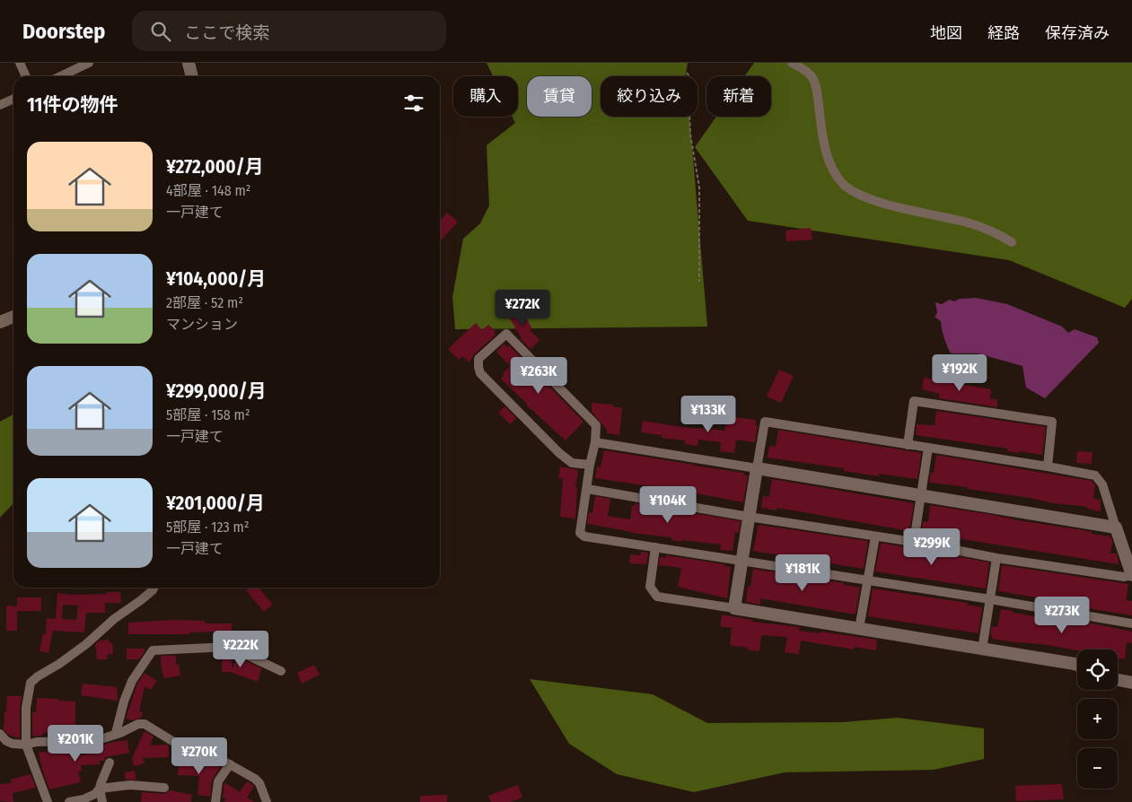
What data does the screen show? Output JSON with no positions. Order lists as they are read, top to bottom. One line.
{"page":{"header":"Doorstep","search":"ここで検索","nav":["地図","経路","保存済み"],"chip":["購入","賃貸","絞り込み","新着"],"heading":"11件の物件","list":[{"name":"¥272,000/月","note":"4部屋 · 148 m² · 一戸建て"},{"name":"¥104,000/月","note":"2部屋 · 52 m² · マンション"},{"name":"¥299,000/月","note":"5部屋 · 158 m² · 一戸建て"},{"name":"¥201,000/月","note":"5部屋 · 123 m² · 一戸建て"}],"price":["¥272K","¥192K","¥263K","¥133K","¥104K","¥299K","¥181K","¥273K","¥222K","¥201K","¥270K"],"map_buttons":["+","−"]}}
